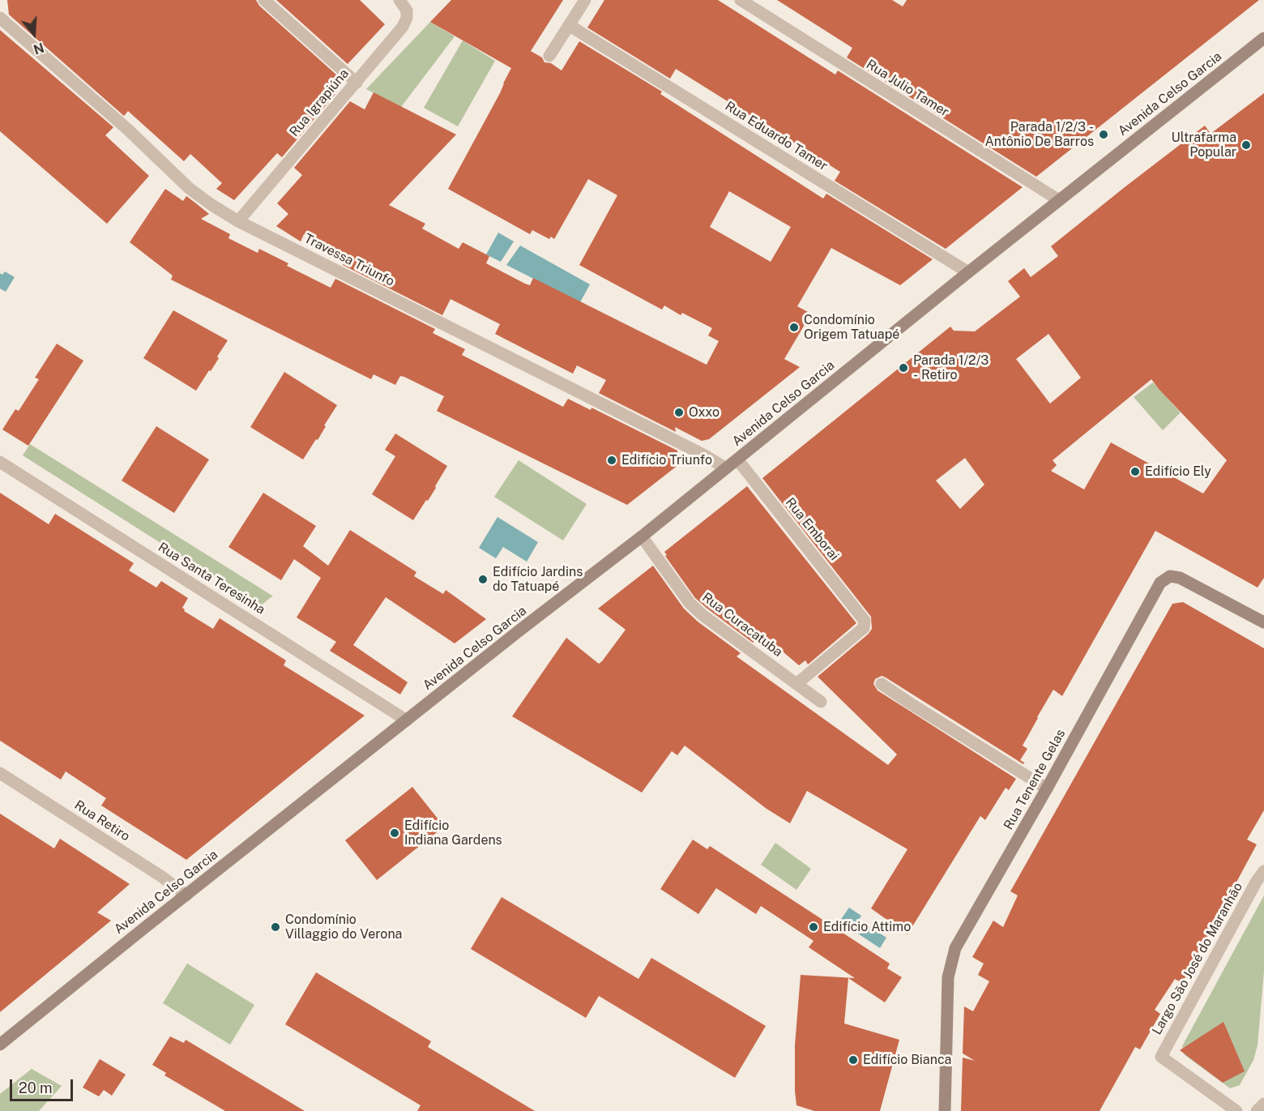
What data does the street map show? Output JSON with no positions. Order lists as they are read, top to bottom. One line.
{"streets":{"main road":["Avenida Celso Garcia","Rua Tenente Gelas"],"street":["Rua Julio Tamer","Rua Igrapiúna","Rua Eduardo Tamer","Travessa Triunfo","Rua Emborai","Rua Santa Teresinha","Rua Curacatuba","Rua Retiro","Largo São José do Maranhão"]},"crossings":[["Rua Julio Tamer","Avenida Celso Garcia"],["Avenida Celso Garcia","Rua Eduardo Tamer"],["Avenida Celso Garcia","Travessa Triunfo"],["Avenida Celso Garcia","Rua Emborai"],["Avenida Celso Garcia","Rua Santa Teresinha"],["Avenida Celso Garcia","Rua Curacatuba"],["Avenida Celso Garcia","Rua Retiro"],["Rua Igrapiúna","Travessa Triunfo"],["Rua Emborai","Rua Curacatuba"]],"places":["Parada 1/2/3 - Antônio De Barros","Ultrafarma Popular","Condomínio Origem Tatuapé","Parada 1/2/3 - Retiro","Oxxo","Edifício Triunfo","Edifício Ely","Edifício Jardins do Tatuapé","Edifício Indiana Gardens","Condomínio Villaggio do Verona","Edifício Attimo","Edifício Bianca"],"scale_bar":"20 m","north":"bottom"}
